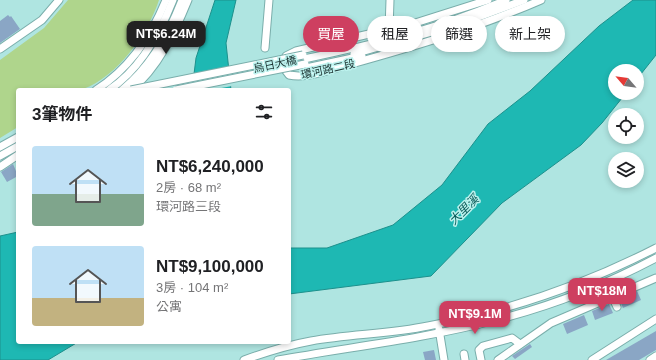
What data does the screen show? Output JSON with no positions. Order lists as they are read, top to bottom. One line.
{"streets":{"street":["烏日大橋","環河路二段"]},"crossings":[["烏日大橋","環河路二段"]],"water":["大里溪"],"north":"top left","page":{"chip":["買屋","租屋","篩選","新上架"],"price":["NT$6.24M","NT$18M","NT$9.1M"],"heading":"3筆物件","list":[{"name":"NT$6,240,000","note":"2房 · 68 m² · 環河路三段"},{"name":"NT$9,100,000","note":"3房 · 104 m² · 公寓"}]}}
